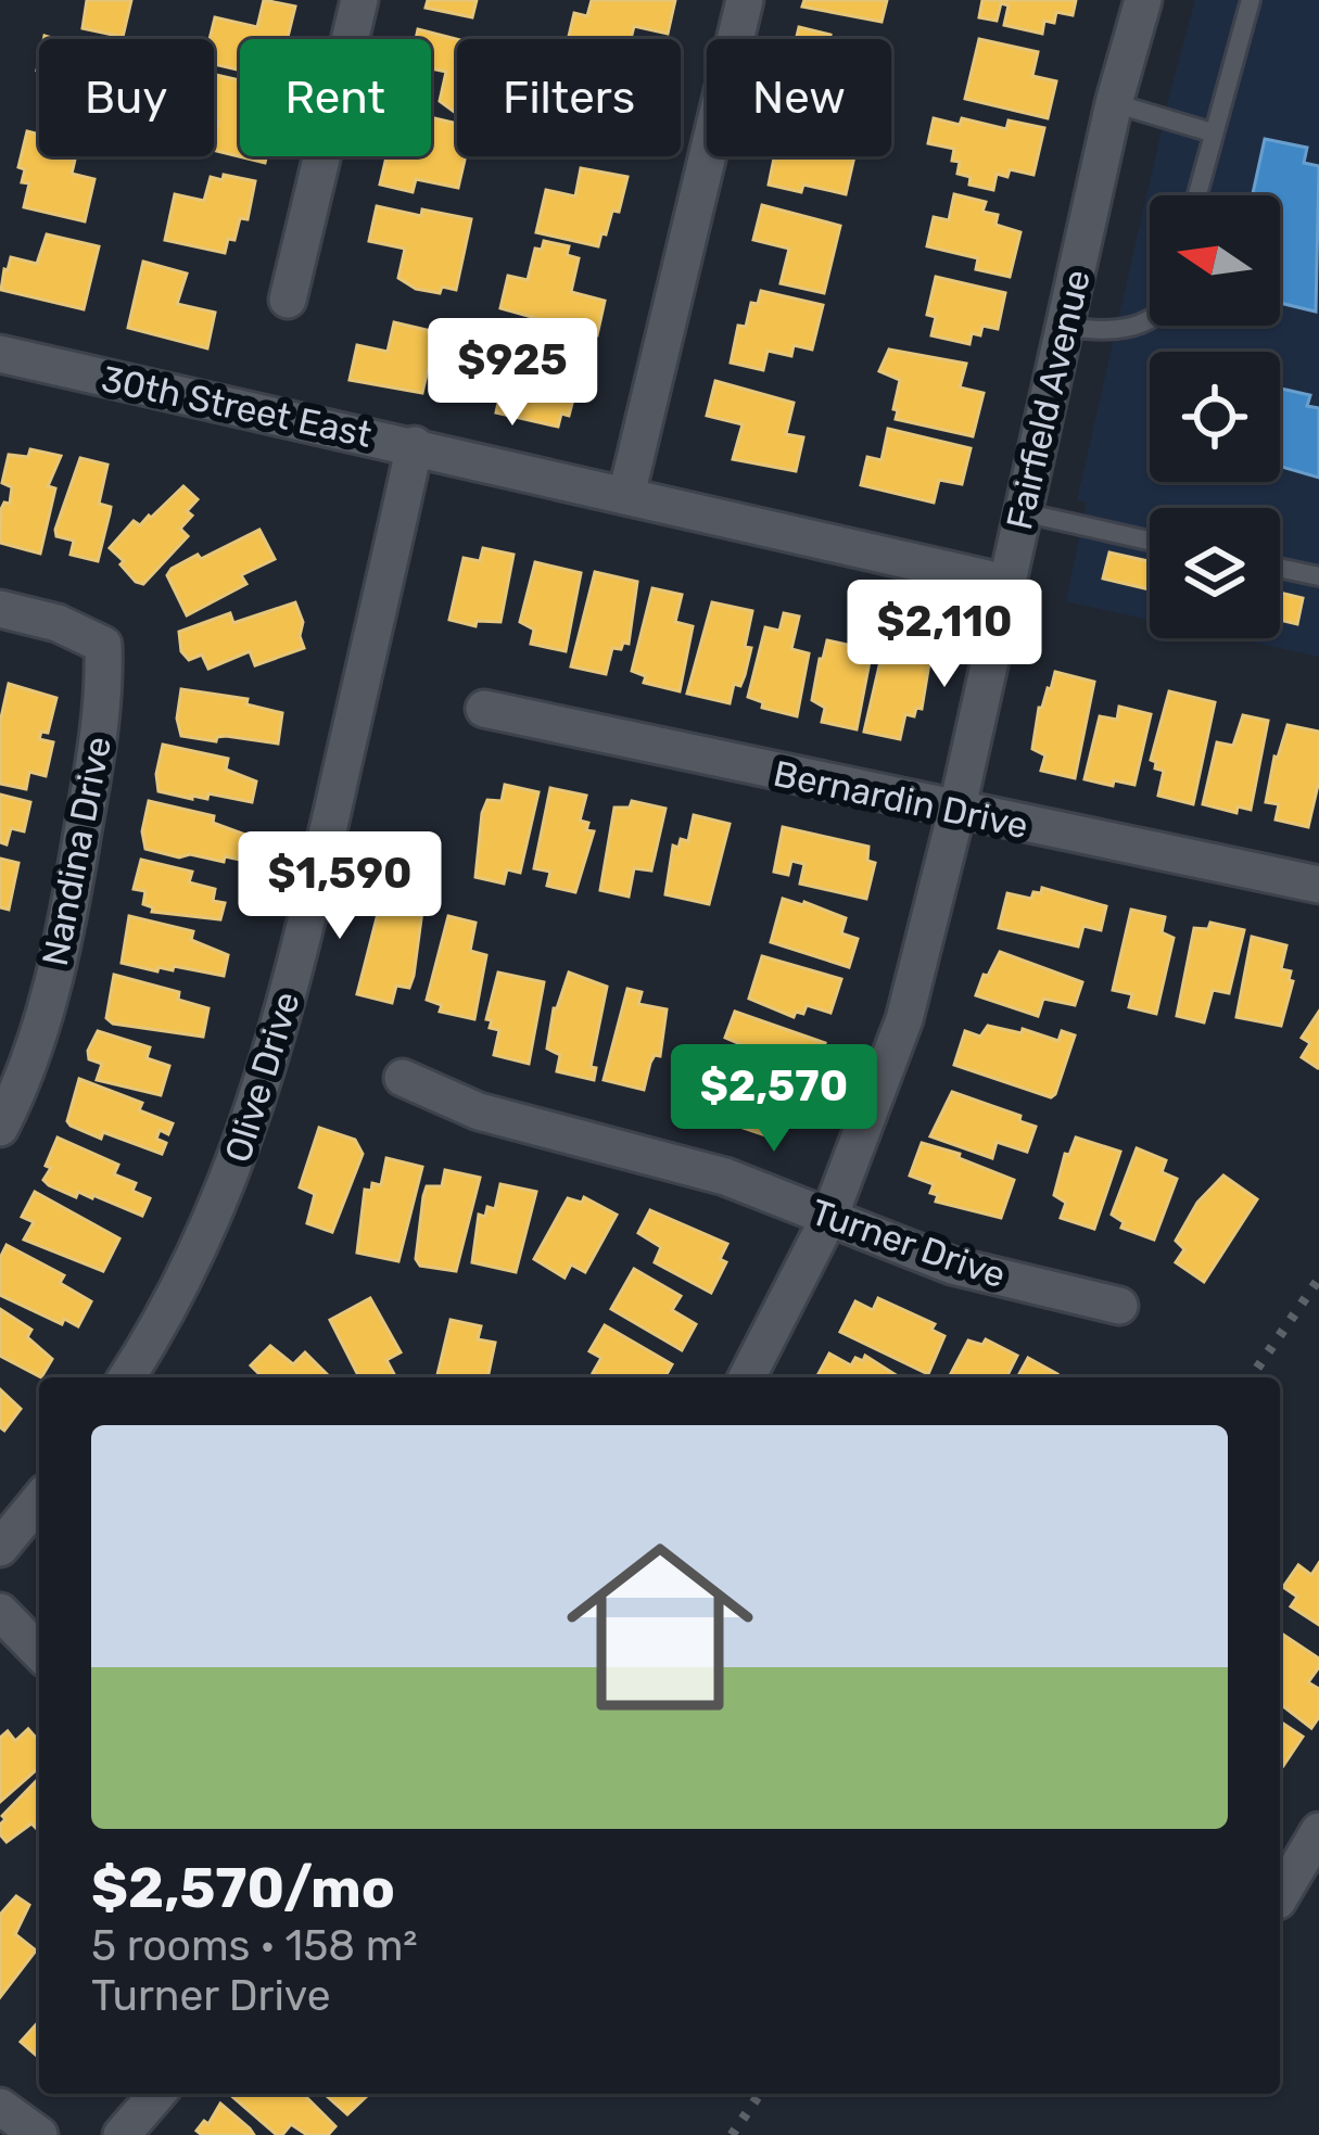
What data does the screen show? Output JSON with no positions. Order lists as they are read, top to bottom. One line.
{"streets":{"street":["Fairfield Avenue","30th Street East","Bernardin Drive","Nandina Drive","Olive Drive","Turner Drive"]},"crossings":[["Fairfield Avenue","30th Street East"],["Fairfield Avenue","Bernardin Drive"],["Fairfield Avenue","Turner Drive"],["30th Street East","Olive Drive"]],"north":"left","page":{"chip":["Buy","Rent","Filters","New"],"price":["$925","$2,110","$1,590","$2,570"],"list":[{"name":"$2,570/mo","note":"5 rooms · 158 m² · Turner Drive"}]}}
